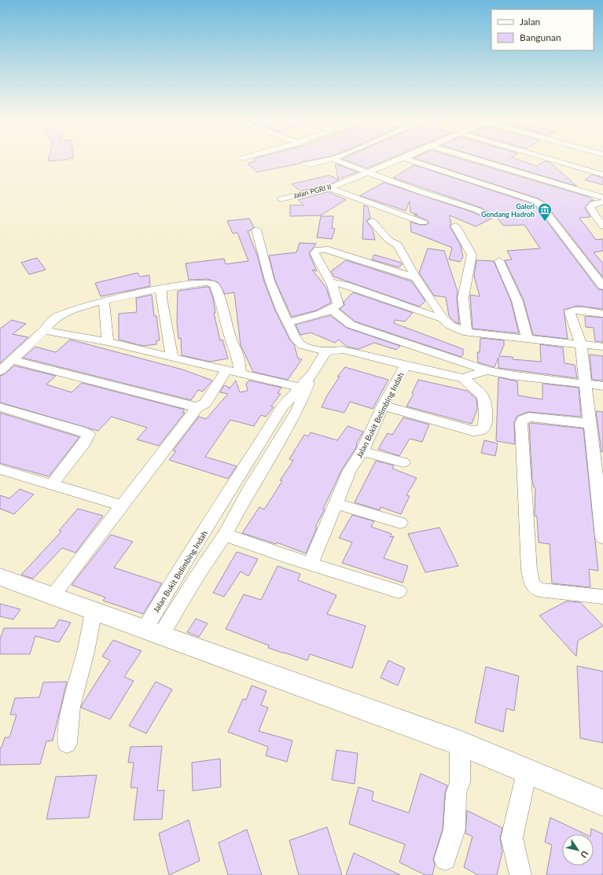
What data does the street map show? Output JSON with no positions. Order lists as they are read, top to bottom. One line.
{"streets":{"street":["Jalan PGRI II","Jalan Bukit Belimbing Indah"]},"places":{"museum":["Galeri Gendang Hadroh"]},"legend":["Jalan","Bangunan"],"north":"bottom right"}
